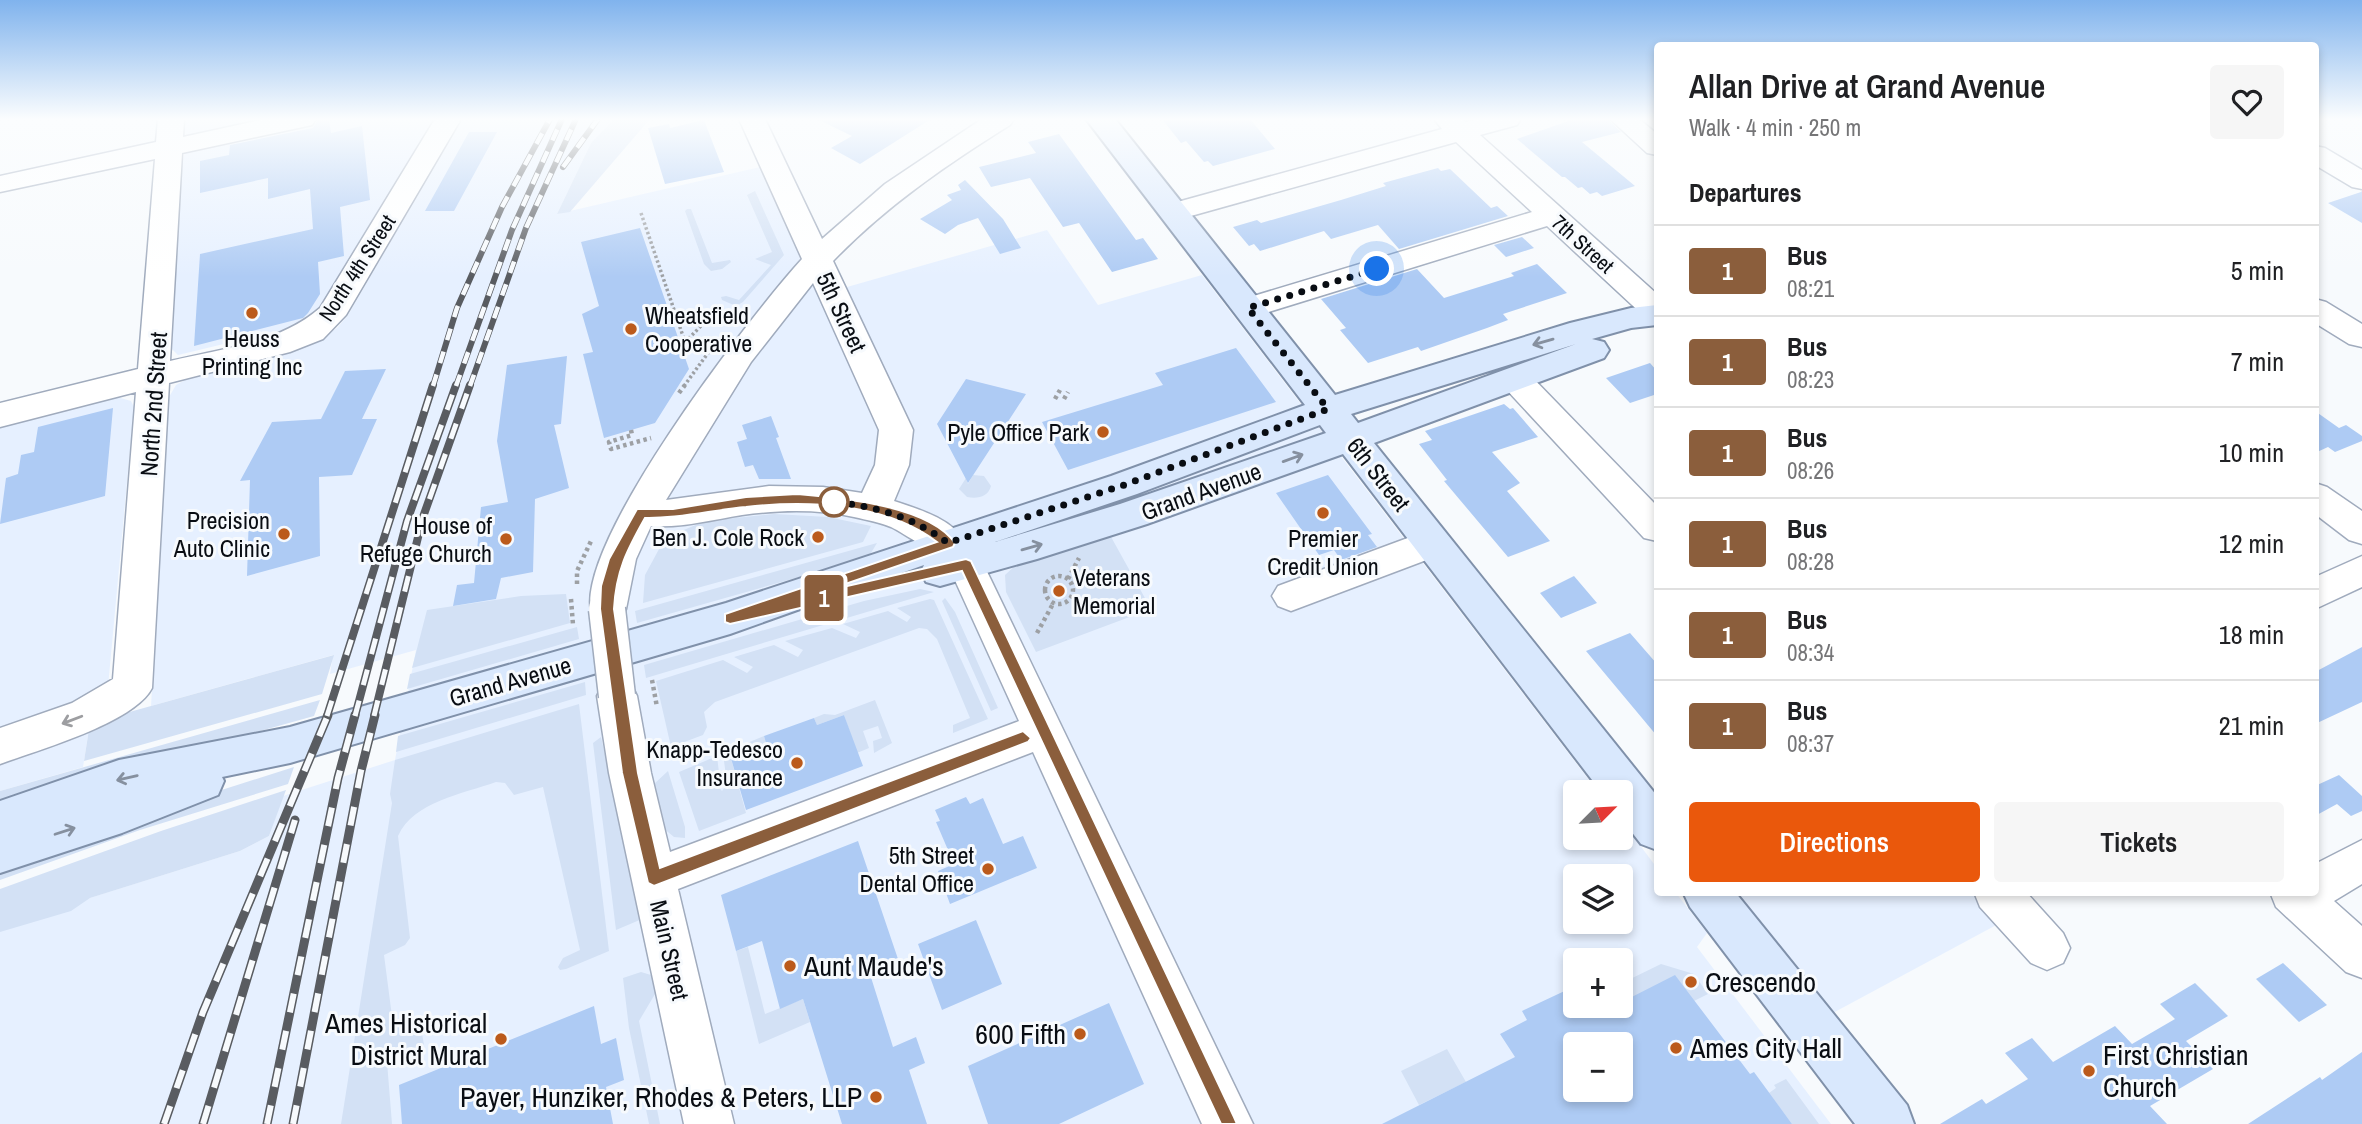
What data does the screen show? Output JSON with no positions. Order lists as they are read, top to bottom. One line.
{"streets":{"main road":["6th Street","Grand Avenue"],"street":["7th Street","North 4th Street","5th Street","North 2nd Street","Main Street"]},"crossings":[["North 4th Street","North 2nd Street"],["5th Street","Main Street"],["6th Street","Grand Avenue"]],"one_way":["North 2nd Street"],"places":["Heuss Printing Inc","Wheatsfield Cooperative","Pyle Office Park","Premier Credit Union","Precision Auto Clinic","Ben J. Cole Rock","House of Refuge Church","Veterans Memorial","Knapp-Tedesco Insurance","5th Street Dental Office","Aunt Maude's","Crescendo","600 Fifth","Ames Historical District Mural","Ames City Hall","First Christian Church","Payer, Hunziker, Rhodes & Peters, LLP"],"lines":["bus line 1"],"north":"top right","page":{"on_map":"1","heading":[["Allan Drive at Grand Avenue","Walk · 4 min · 250 m"],"Departures"],"list":[{"mark":"1","name":"Bus","note":"08:21","value":"5 min"},{"mark":"1","name":"Bus","note":"08:23","value":"7 min"},{"mark":"1","name":"Bus","note":"08:26","value":"10 min"},{"mark":"1","name":"Bus","note":"08:28","value":"12 min"},{"mark":"1","name":"Bus","note":"08:34","value":"18 min"},{"mark":"1","name":"Bus","note":"08:37","value":"21 min"}],"map_buttons":["+","−"],"buttons":["Directions","Tickets"]}}
